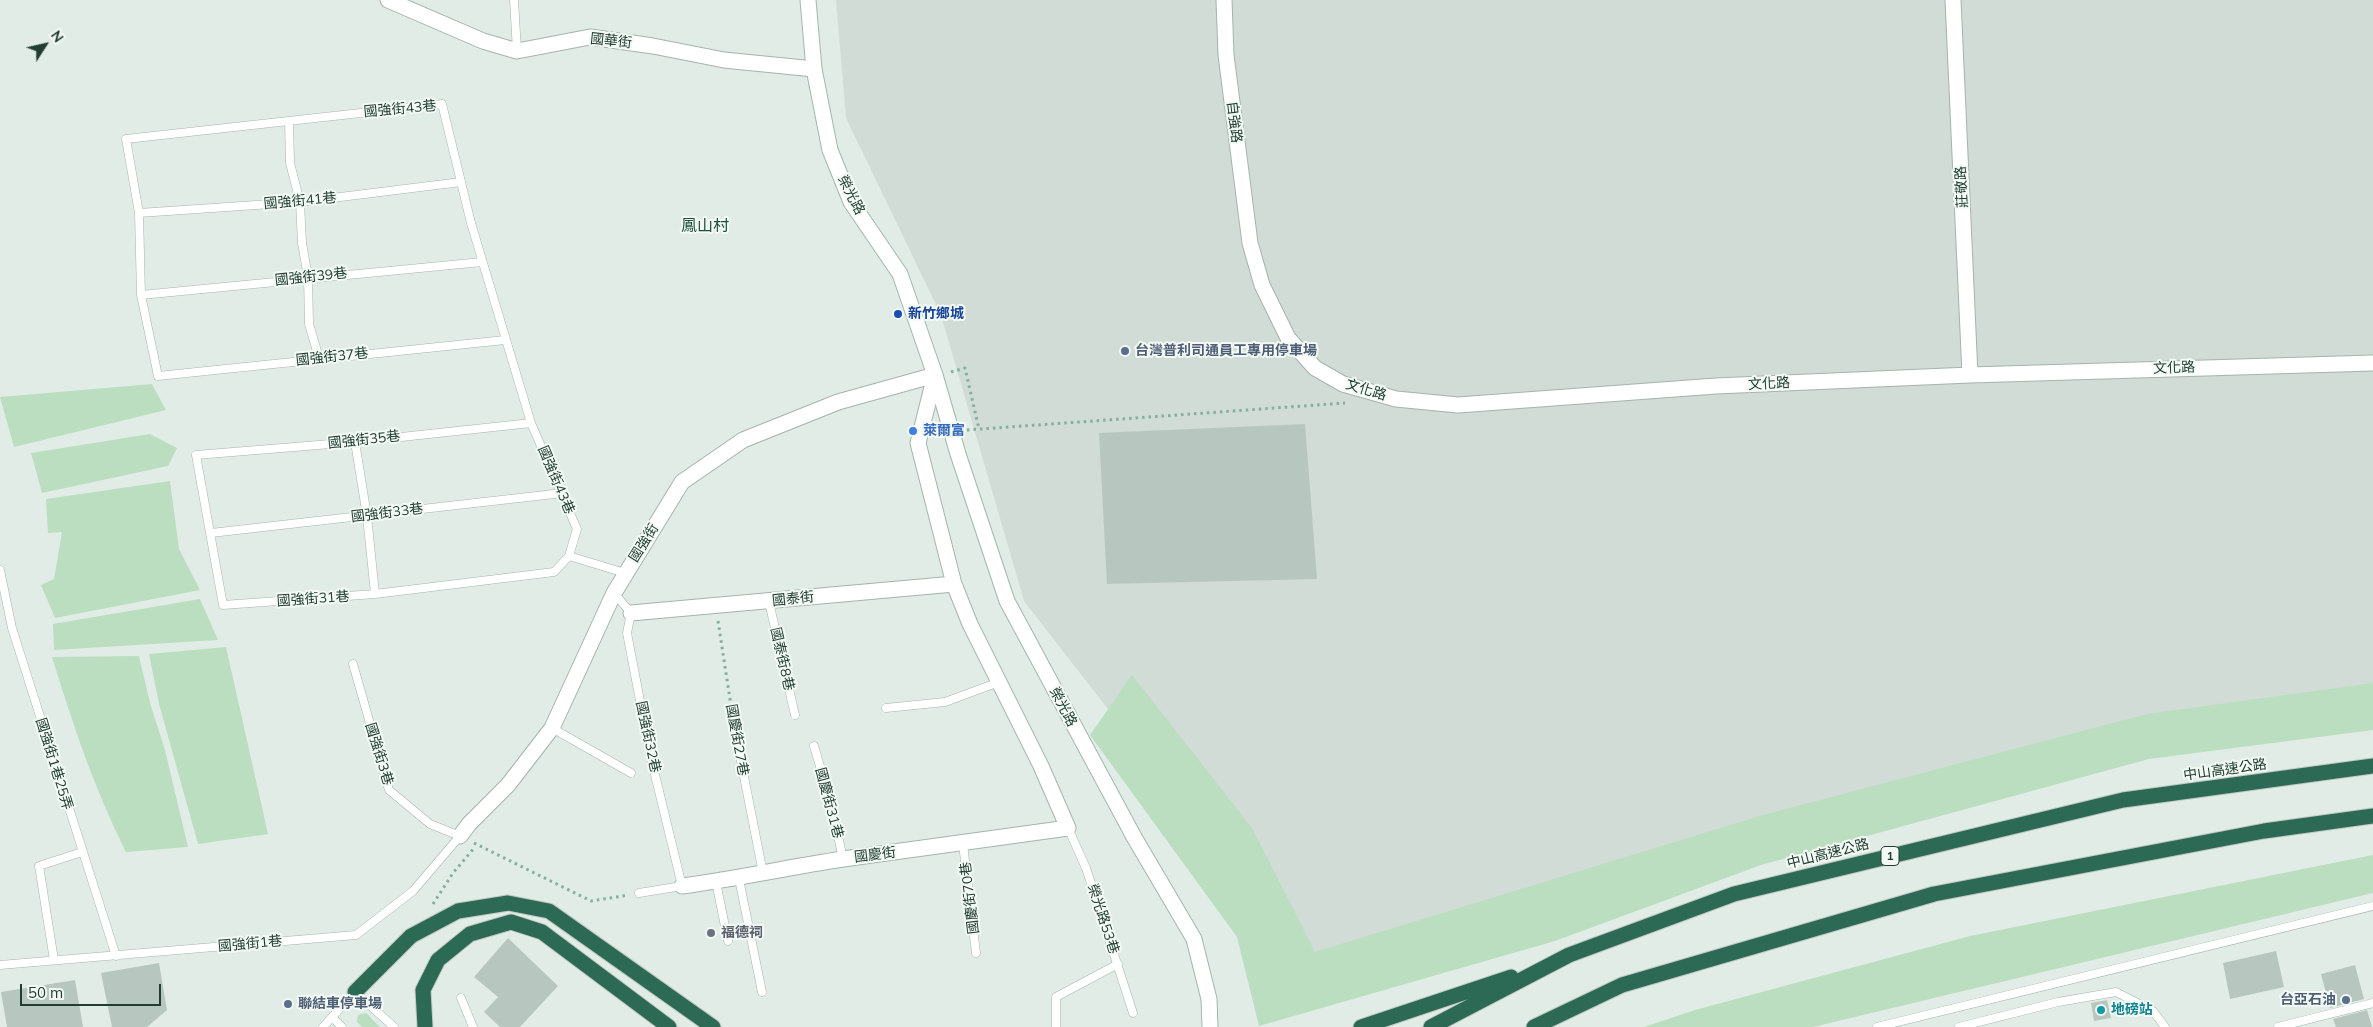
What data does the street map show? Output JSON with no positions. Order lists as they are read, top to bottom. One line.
{"streets":{"highway":["中山高速公路","1"],"street":["國華街","自強路","莊敬路","榮光路","文化路","國強街","國泰街","國慶街"],"lane":["國強街43巷","國強街41巷","國強街39巷","國強街37巷","國強街35巷","國強街33巷","國強街31巷","國泰街8巷","國強街32巷","國慶街27巷","國強街3巷","國強街1巷25弄","國慶街31巷","國慶街70巷","榮光路53巷","國強街1巷"]},"crossings":[["國華街","榮光路"],["國強街43巷","國強街41巷"],["國強街43巷","國強街39巷"],["國強街43巷","國強街37巷"],["國強街43巷","國強街35巷"],["國強街43巷","國強街33巷"],["國強街43巷","國強街31巷"],["自強路","文化路"],["莊敬路","文化路"],["榮光路","國強街"],["國強街35巷","國強街31巷"],["國強街33巷","國強街31巷"],["國強街","國強街3巷"],["國強街","國強街1巷"],["國泰街","國泰街8巷"],["國泰街","國強街32巷"],["國泰街","國慶街27巷"],["國強街32巷","國慶街"],["國慶街27巷","國慶街"],["國強街3巷","國強街1巷"],["國強街1巷25弄","國強街1巷"],["國慶街31巷","國慶街"],["國慶街","國慶街70巷"],["國慶街","榮光路53巷"]],"districts":["鳳山村"],"places":["新竹鄉城","台灣普利司通員工專用停車場","萊爾富","福德祠","台亞石油","聯結車停車場","地磅站"],"scale_bar":"50 m","north":"top right"}
